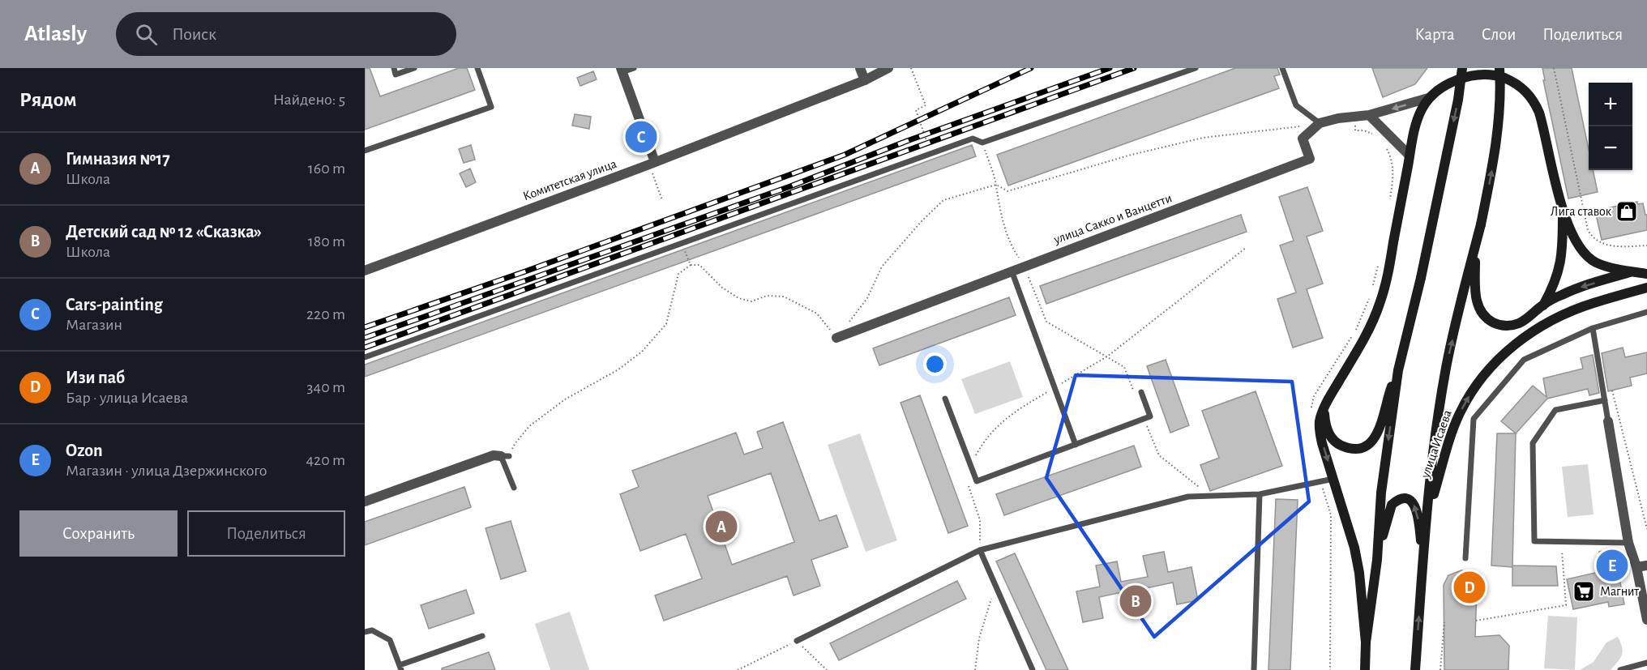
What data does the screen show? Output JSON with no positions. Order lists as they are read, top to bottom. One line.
{"streets":{"main road":["улица Исаева"],"street":["Комитетская улица","улица Сакко и Ванцетти"]},"one_way":["улица Исаева"],"places":{"shop":["Лига ставок"],"supermarket":["Магнит"]},"page":{"header":"Atlasly","search":"Поиск","nav":["Карта","Слои","Поделиться"],"heading":["Рядом","Найдено: 5"],"map_buttons":["+","−"],"pins":["C","A","E","D","B"],"list":[{"mark":"A","name":"Гимназия №17","note":"Школа","value":"160 m"},{"mark":"B","name":"Детский сад № 12 «Сказка»","note":"Школа","value":"180 m"},{"mark":"C","name":"Cars-painting","note":"Магазин","value":"220 m"},{"mark":"D","name":"Изи паб","note":"Бар · улица Исаева","value":"340 m"},{"mark":"E","name":"Ozon","note":"Магазин · улица Дзержинского","value":"420 m"}],"buttons":["Сохранить","Поделиться"]}}
